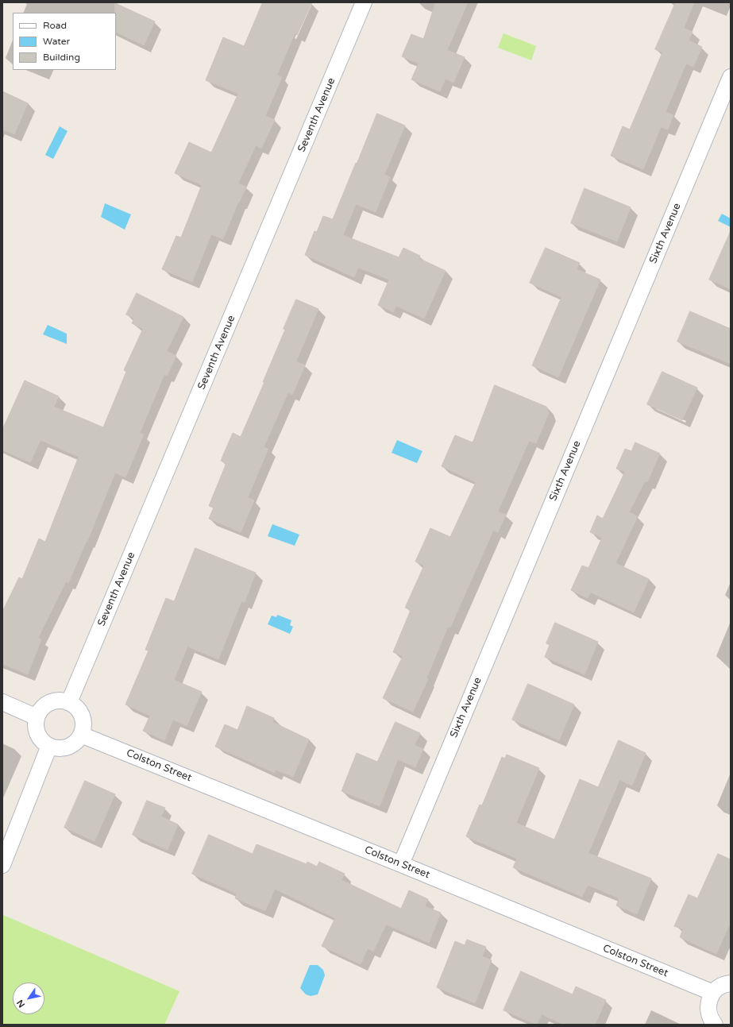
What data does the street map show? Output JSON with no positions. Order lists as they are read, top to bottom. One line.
{"streets":{"street":["Seventh Avenue","Sixth Avenue","Colston Street"]},"crossings":[["Seventh Avenue","Colston Street"],["Sixth Avenue","Colston Street"]],"legend":["Road","Water","Building"],"north":"bottom left"}
